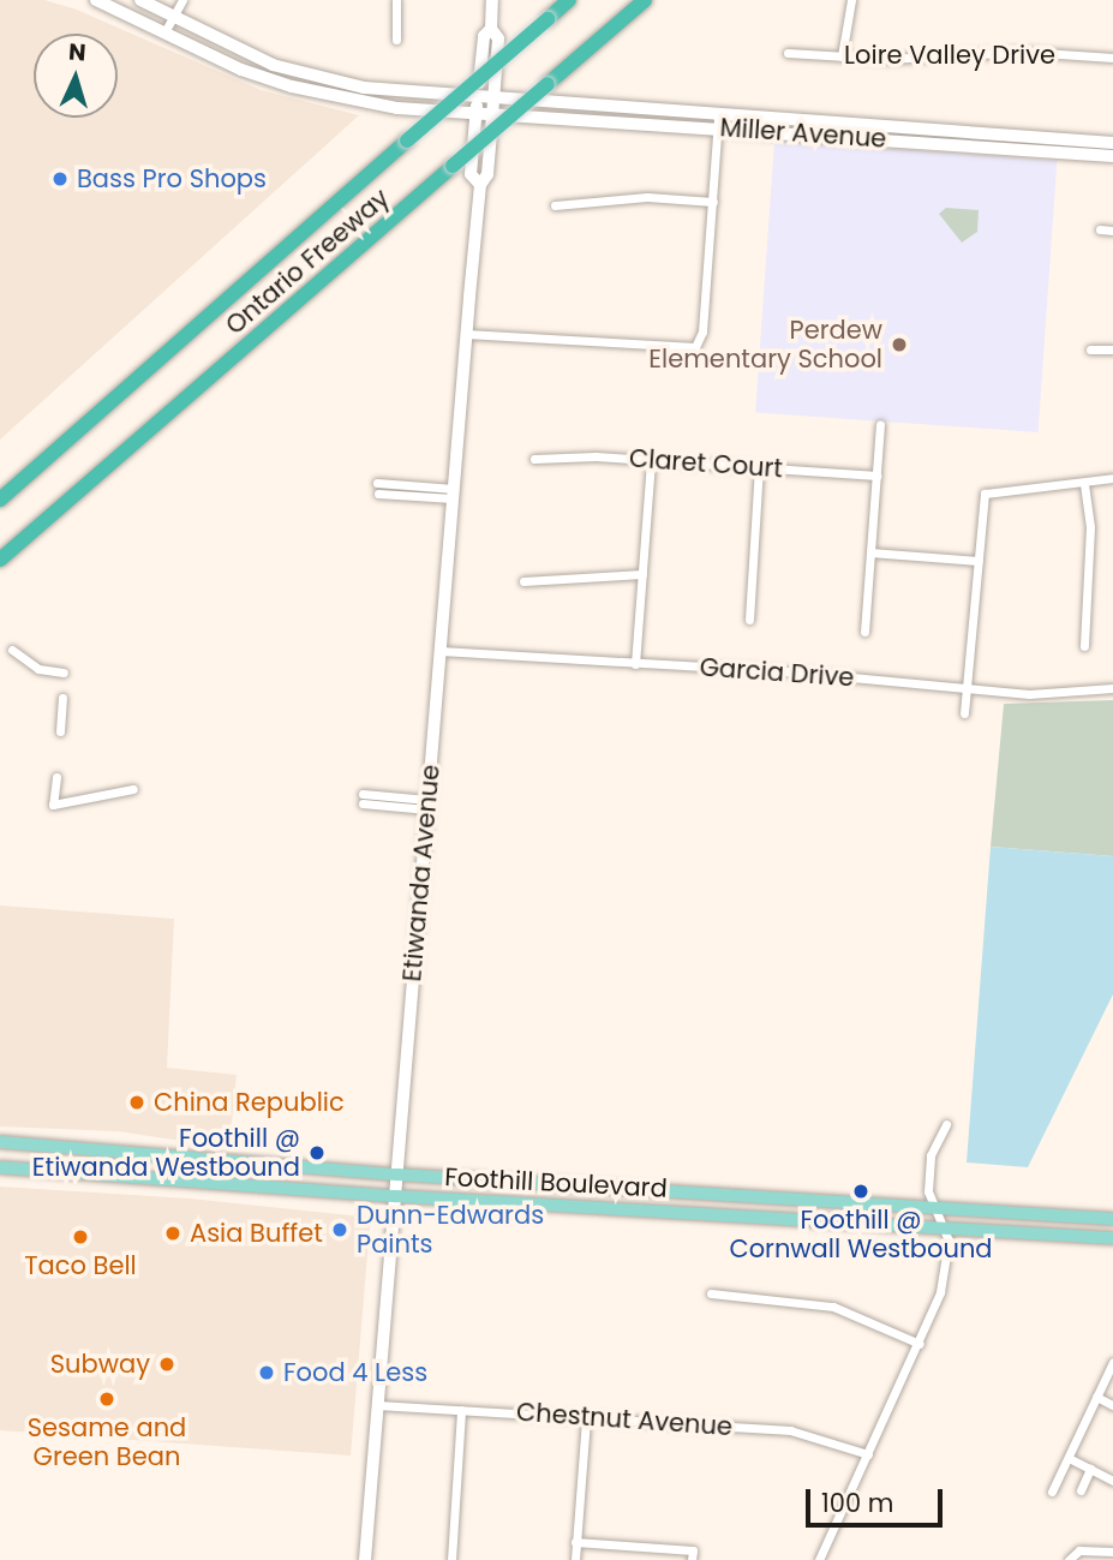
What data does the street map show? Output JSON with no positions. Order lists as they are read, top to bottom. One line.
{"streets":{"highway":["Ontario Freeway"],"main road":["Miller Avenue","Etiwanda Avenue","Foothill Boulevard"],"street":["Loire Valley Drive","Claret Court","Garcia Drive","Chestnut Avenue"]},"crossings":[["Miller Avenue","Etiwanda Avenue"],["Garcia Drive","Etiwanda Avenue"],["Etiwanda Avenue","Foothill Boulevard"],["Etiwanda Avenue","Chestnut Avenue"]],"places":["Bass Pro Shops","Perdew Elementary School","China Republic","Foothill @ Etiwanda Westbound","Foothill @ Cornwall Westbound","Dunn-Edwards Paints","Asia Buffet","Taco Bell","Subway","Food 4 Less","Sesame and Green Bean"],"scale_bar":"100 m","north":"top"}
